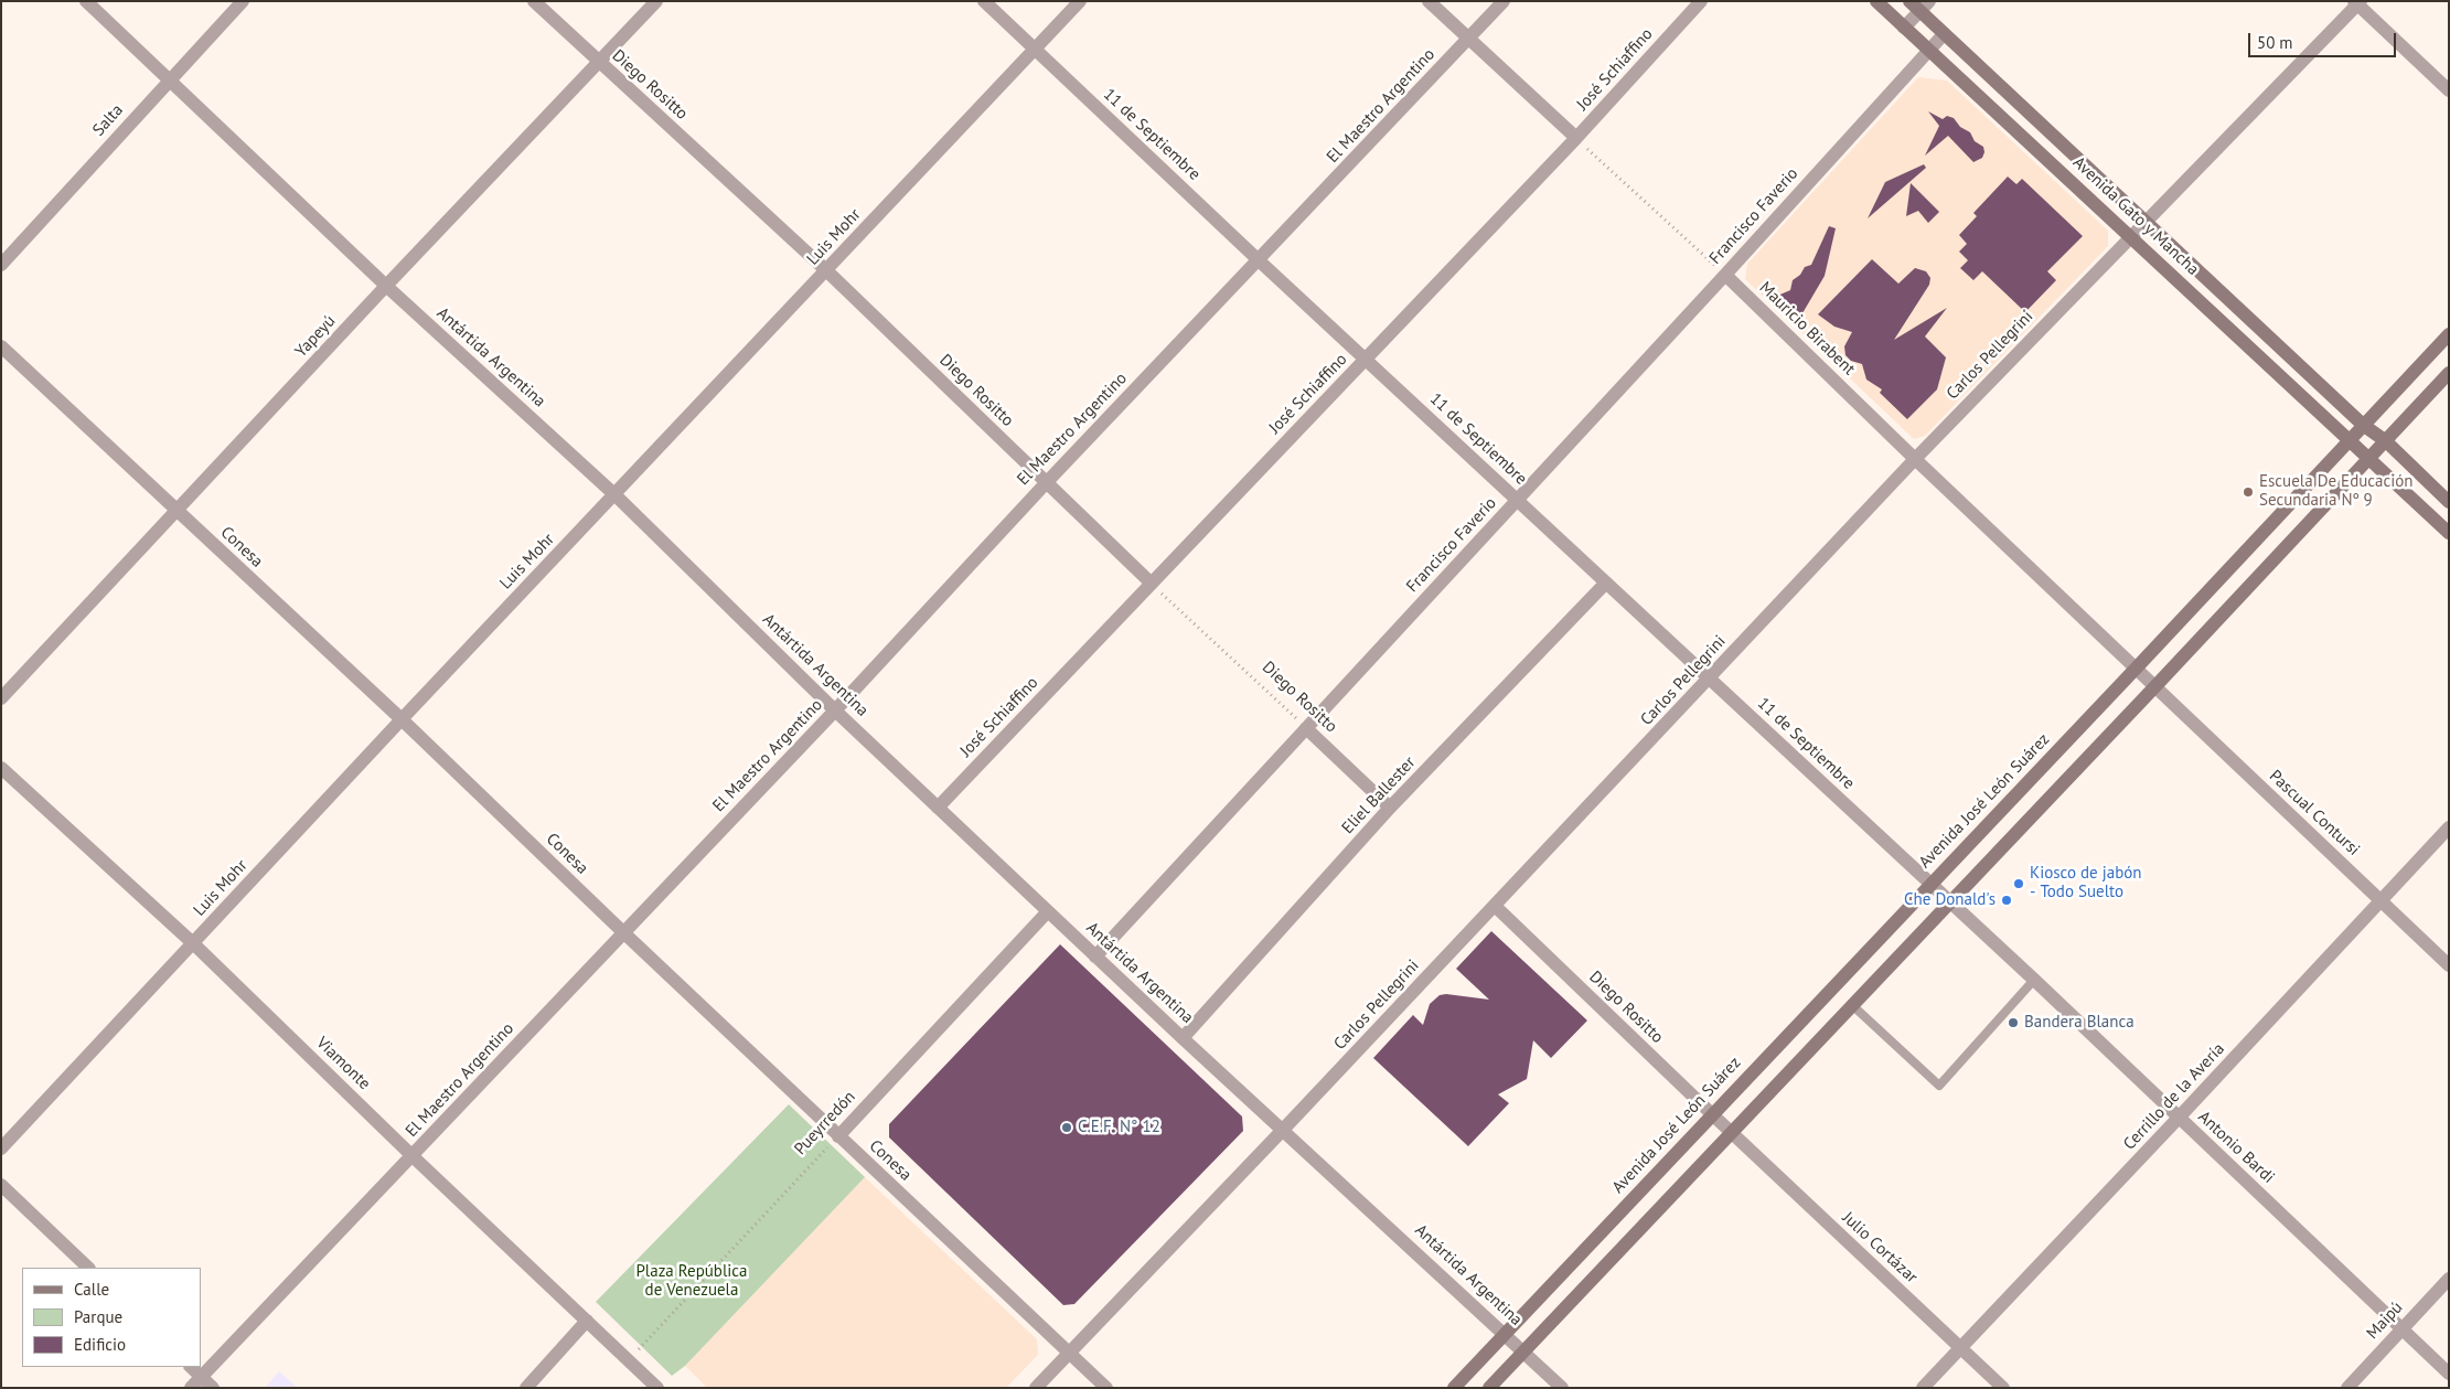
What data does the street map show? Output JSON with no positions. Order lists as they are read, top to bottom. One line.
{"streets":{"main road":["Avenida Gato y Mancha","Avenida José León Suárez"],"street":["José Schiaffino","Diego Rositto","El Maestro Argentino","Salta","11 de Septiembre","Francisco Faverio","Luis Mohr","Mauricio Birabent","Yapeyú","Carlos Pellegrini","Antártida Argentina","Conesa","Eliel Ballester","Pascual Contursi","Viamonte","Cerrillo de la Avería","Pueyrredón","Antonio Bardi","Julio Cortázar","Maipú"]},"crossings":[["José Schiaffino","Diego Rositto"],["José Schiaffino","11 de Septiembre"],["José Schiaffino","Antártida Argentina"],["Diego Rositto","El Maestro Argentino"],["Diego Rositto","Francisco Faverio"],["Diego Rositto","Luis Mohr"],["Diego Rositto","Yapeyú"],["Diego Rositto","Carlos Pellegrini"],["Diego Rositto","Eliel Ballester"],["Diego Rositto","Avenida José León Suárez"],["Diego Rositto","Julio Cortázar"],["El Maestro Argentino","11 de Septiembre"],["El Maestro Argentino","Antártida Argentina"],["El Maestro Argentino","Conesa"],["El Maestro Argentino","Viamonte"],["Salta","Antártida Argentina"],["11 de Septiembre","Francisco Faverio"],["11 de Septiembre","Luis Mohr"],["11 de Septiembre","Carlos Pellegrini"],["11 de Septiembre","Eliel Ballester"],["11 de Septiembre","Avenida José León Suárez"],["11 de Septiembre","Antonio Bardi"],["Francisco Faverio","Avenida Gato y Mancha"],["Francisco Faverio","Mauricio Birabent"],["Francisco Faverio","Antártida Argentina"],["Avenida Gato y Mancha","Carlos Pellegrini"],["Avenida Gato y Mancha","Avenida José León Suárez"],["Luis Mohr","Antártida Argentina"],["Luis Mohr","Conesa"],["Luis Mohr","Viamonte"],["Mauricio Birabent","Carlos Pellegrini"],["Mauricio Birabent","Avenida José León Suárez"],["Mauricio Birabent","Pascual Contursi"],["Yapeyú","Antártida Argentina"],["Yapeyú","Conesa"],["Carlos Pellegrini","Antártida Argentina"],["Carlos Pellegrini","Conesa"],["Antártida Argentina","Eliel Ballester"],["Antártida Argentina","Avenida José León Suárez"],["Antártida Argentina","Pueyrredón"],["Conesa","Pueyrredón"],["Pascual Contursi","Cerrillo de la Avería"],["Viamonte","Pueyrredón"],["Cerrillo de la Avería","Antonio Bardi"],["Cerrillo de la Avería","Julio Cortázar"],["Antonio Bardi","Maipú"]],"parks":["Plaza República de Venezuela"],"places":["Escuela De Educación Secundaria Nº 9","Kiosco de jabón - Todo Suelto","Che Donald's","Bandera Blanca","C.E.F. N° 12"],"legend":["Calle","Parque","Edificio"],"scale_bar":"50 m"}
